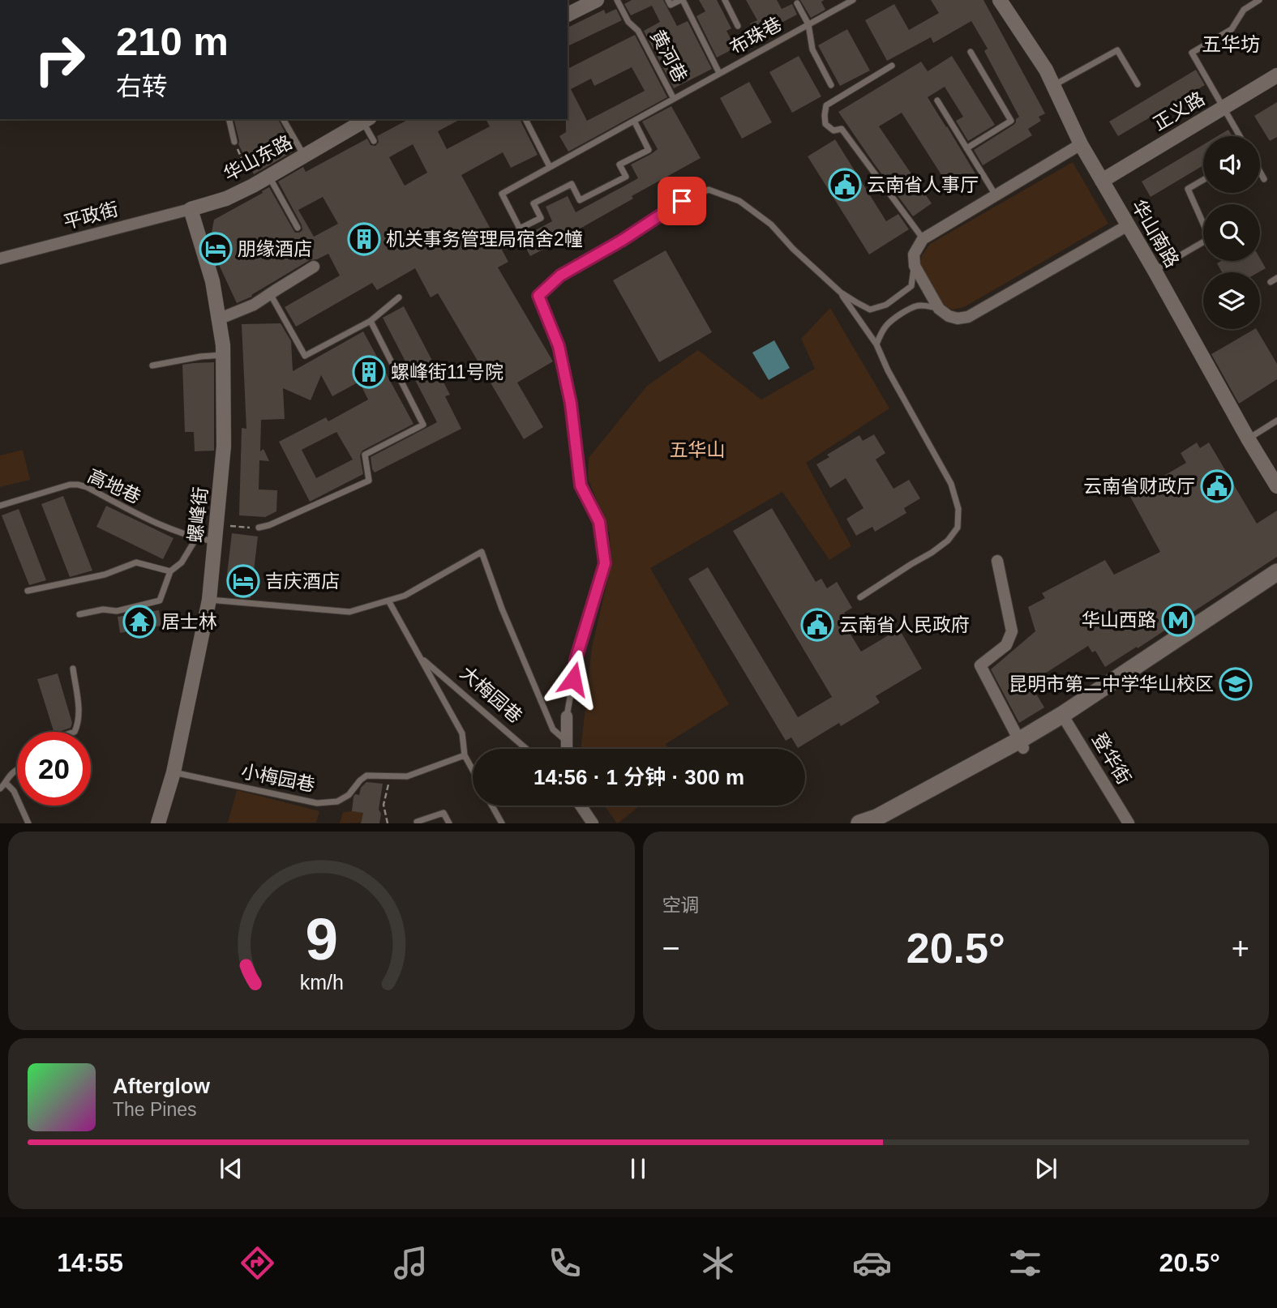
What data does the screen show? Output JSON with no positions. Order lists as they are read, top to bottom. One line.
{"streets":{"street":["正义路","华山东路","平政街","华山南路","螺峰街","登华街"],"lane":["布珠巷","黄河巷","高地巷","大梅园巷","小梅园巷"]},"crossings":[["布珠巷","黄河巷"],["正义路","华山南路"],["华山东路","平政街"],["华山东路","螺峰街"],["平政街","螺峰街"],["高地巷","螺峰街"],["螺峰街","小梅园巷"]],"districts":["五华坊"],"parks":["五华山"],"places":{"public building":["云南省人事厅","云南省财政厅","云南省人民政府"],"building":["机关事务管理局宿舍2幢","螺峰街11号院"],"hotel":["朋缘酒店","吉庆酒店"],"metro station":["华山西路"],"temple":["居士林"],"school or university":["昆明市第二中学华山校区"]},"page":{"turn":["210 m","右转"],"limit":"20","trip":"14:56 · 1 分钟 · 300 m","tile":"空调","heat":["−","20.5°","+"],"song":["Afterglow","The Pines"],"tabs":["14:55","20.5°"],"gauge":["9","km/h"]}}
